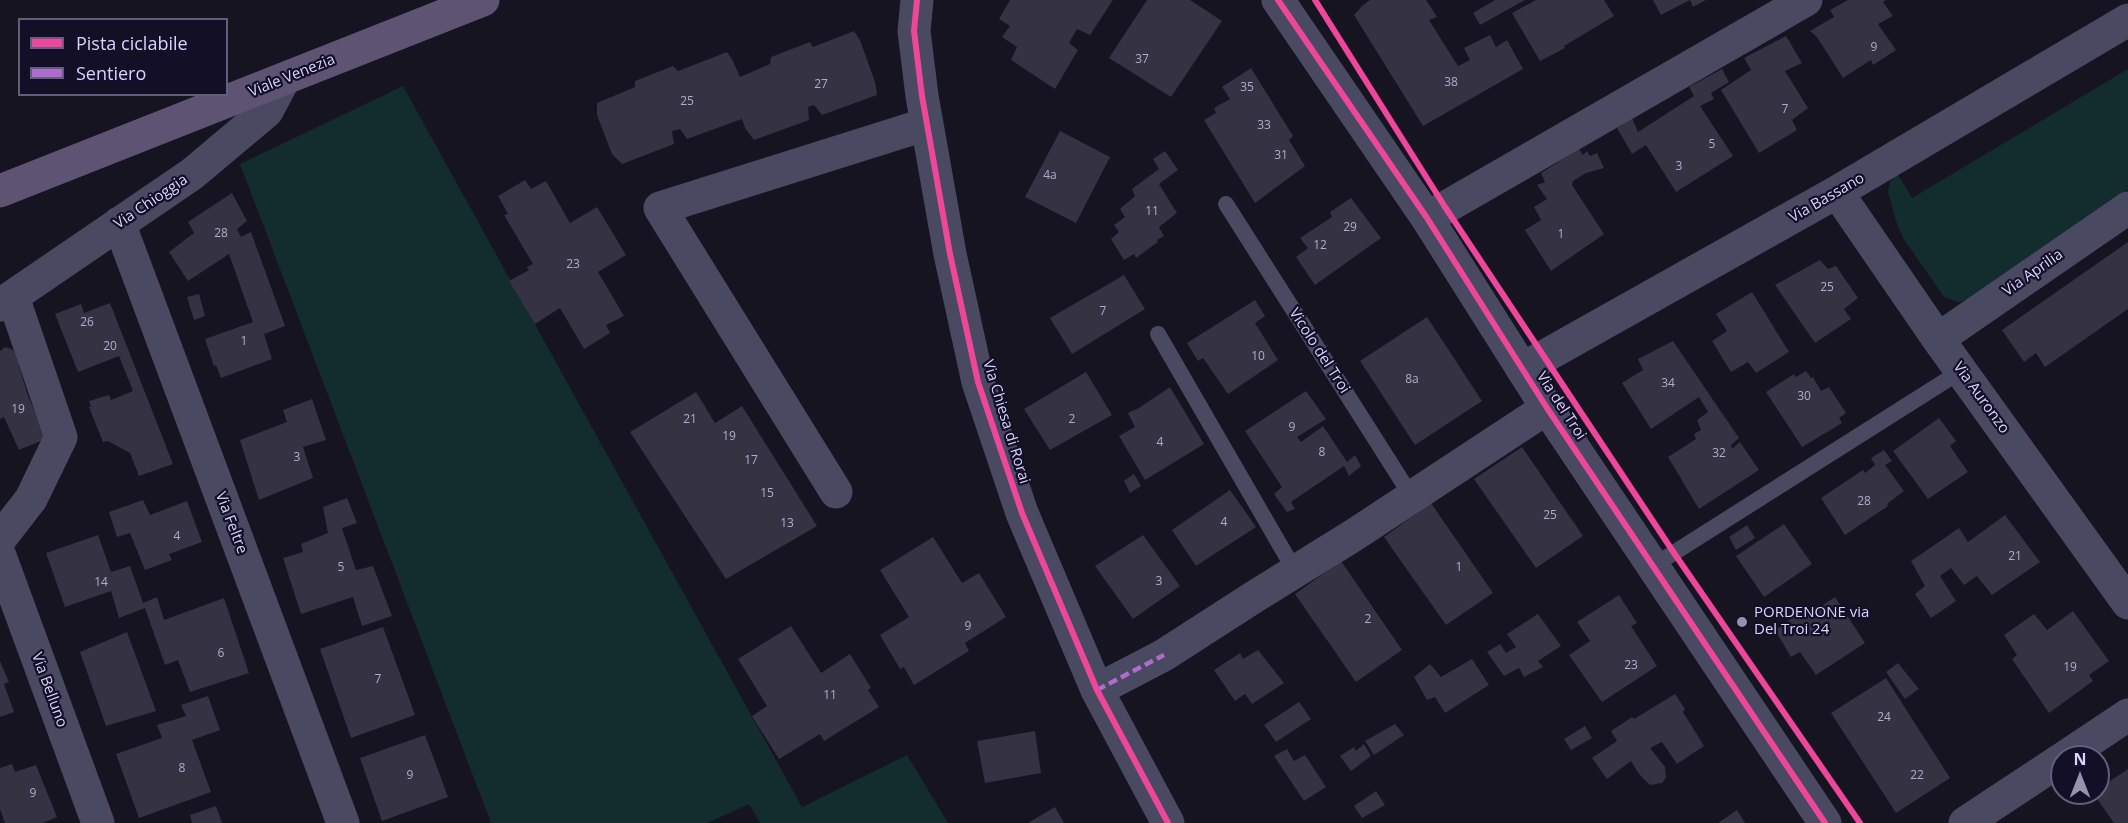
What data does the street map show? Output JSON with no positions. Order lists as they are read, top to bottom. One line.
{"streets":{"main road":["Viale Venezia"],"street":["Via Bassano","Via Chioggia","Via Aprilia","Via Auronzo","Via del Troi","Via Chiesa di Rorai","Via Feltre","Via Belluno"],"lane":["Vicolo del Troi"]},"crossings":[["Viale Venezia","Via Chioggia"],["Via Bassano","Via Auronzo"],["Via Bassano","Via del Troi"],["Via Chioggia","Via Feltre"],["Via Aprilia","Via Auronzo"]],"places":["PORDENONE via Del Troi 24"],"house_numbers":["9","37","38","27","35","25","7","33","5","31","3","4a","11","29","28","1","12","23","25","7","26","1","20","10","8a","34","30","19","21","2","9","19","4","8","32","3","17","15","28","25","4","13","4","21","5","1","3","14","2","9","6","23","19","7","11","24","8","9","22","9"],"legend":["Pista ciclabile","Sentiero"],"north":"top"}
